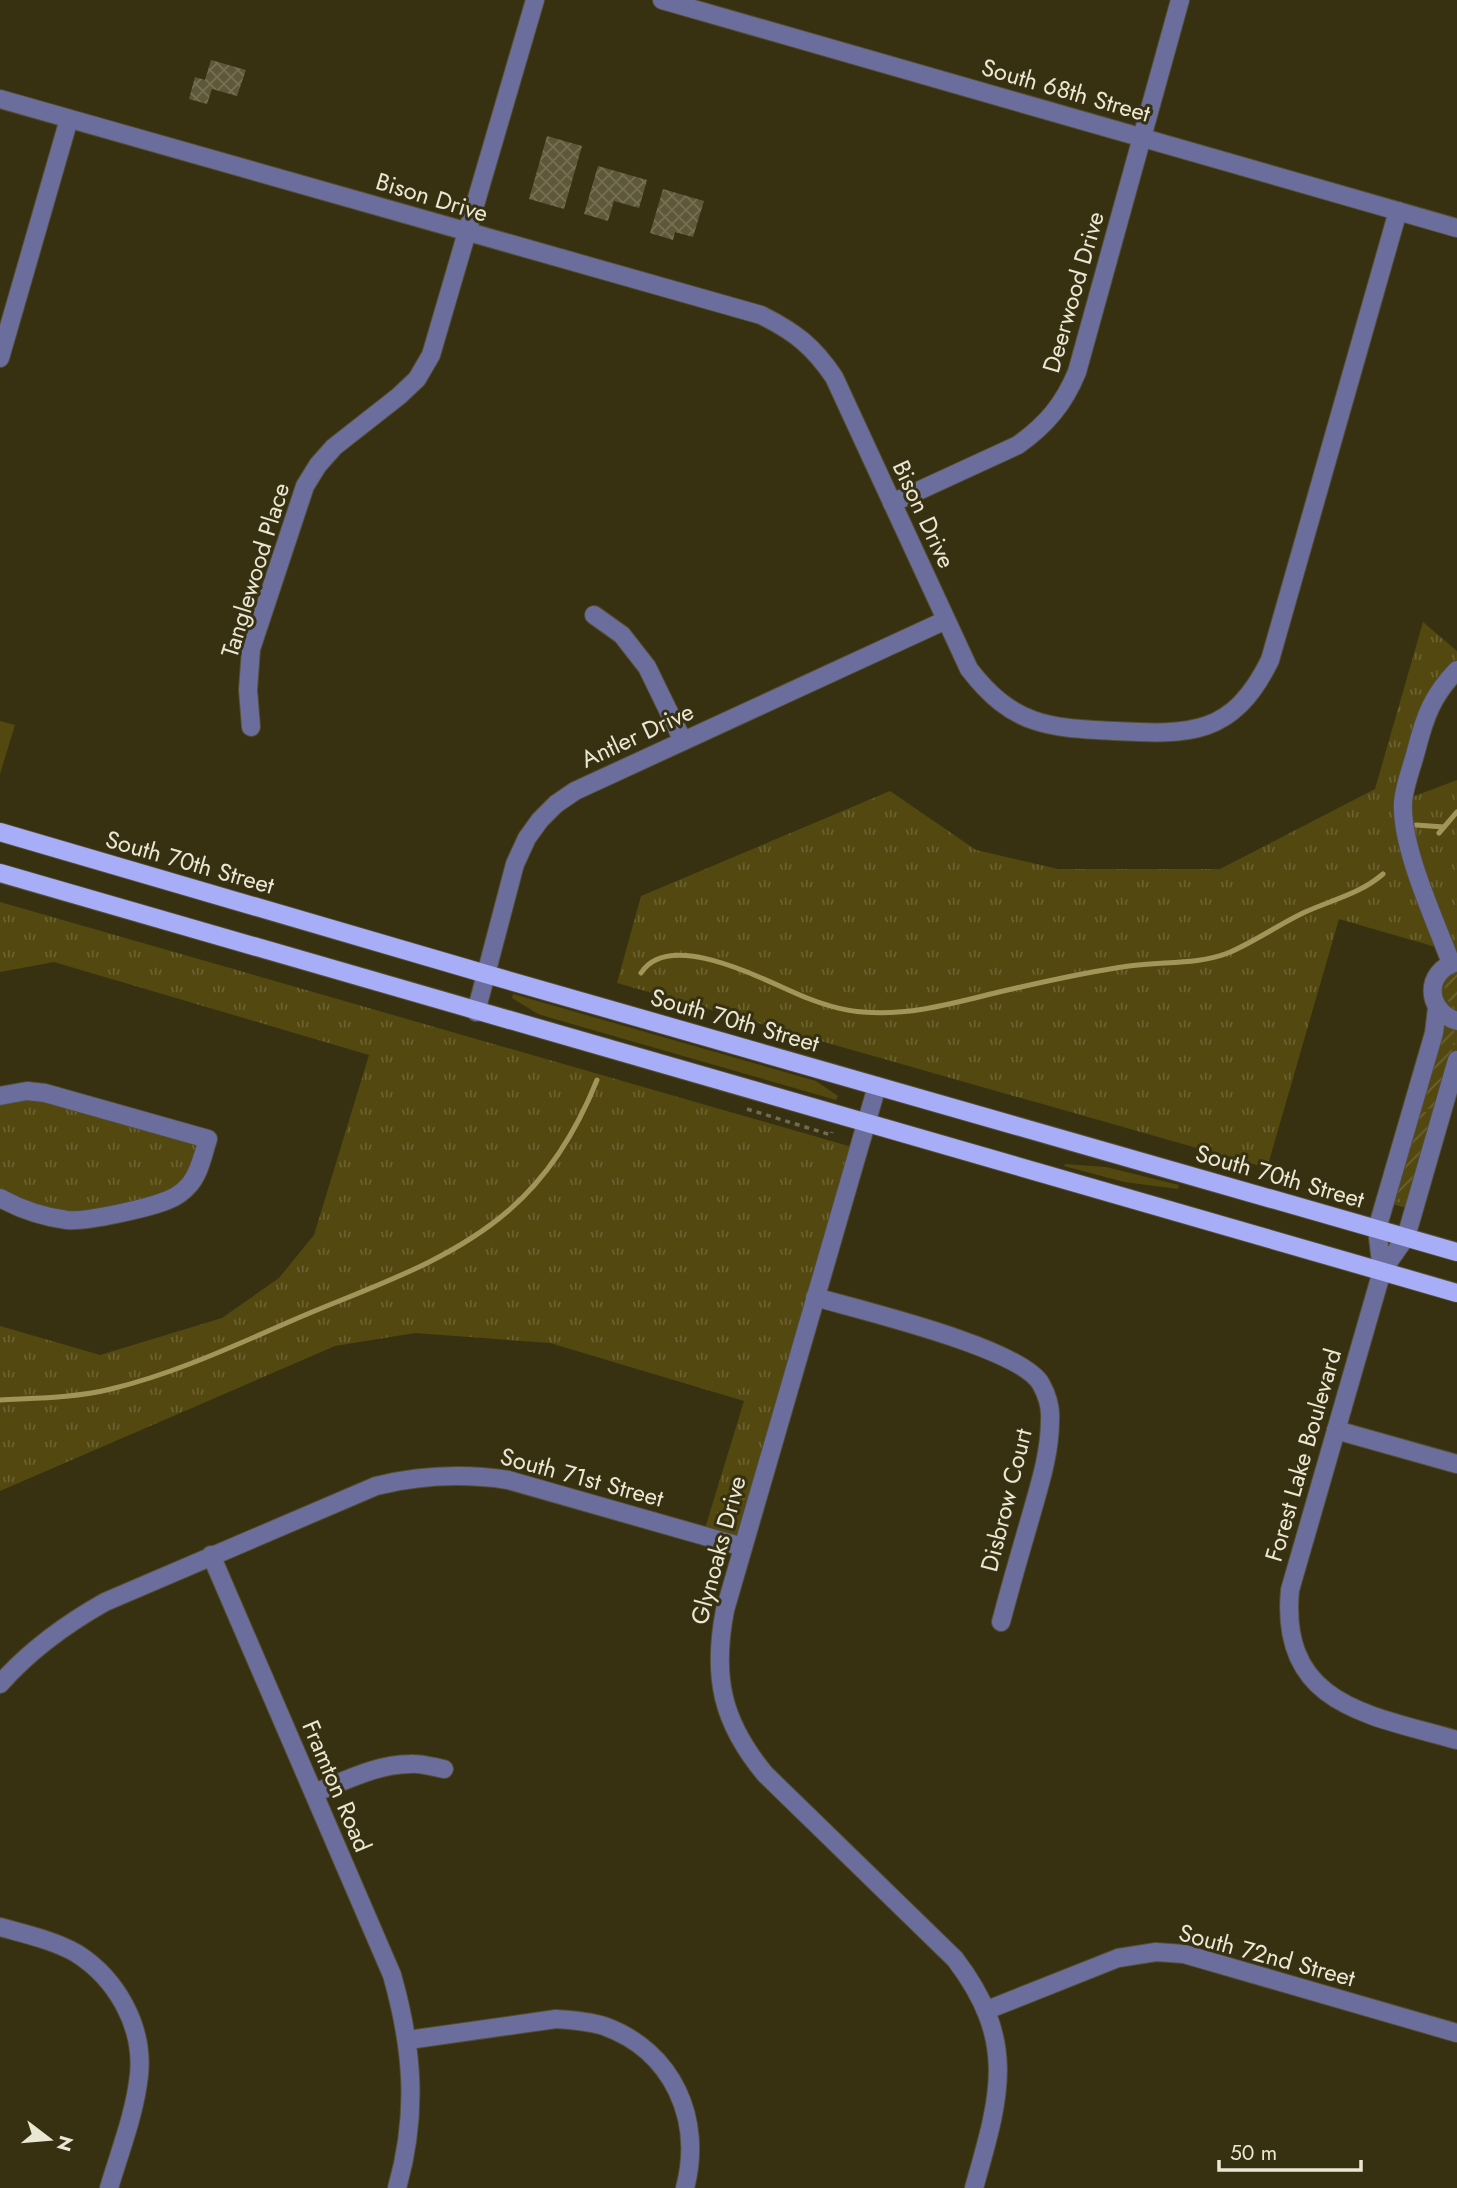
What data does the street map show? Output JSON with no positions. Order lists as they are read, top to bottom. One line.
{"streets":{"main road":["South 70th Street"],"street":["South 68th Street","Bison Drive","Deerwood Drive","Tanglewood Place","Antler Drive","Forest Lake Boulevard","South 71st Street","Disbrow Court","Glynoaks Drive","Framton Road","South 72nd Street"]},"crossings":[["South 68th Street","Bison Drive"],["South 68th Street","Deerwood Drive"],["Bison Drive","Deerwood Drive"],["Bison Drive","Tanglewood Place"],["Bison Drive","Antler Drive"],["Antler Drive","South 70th Street"],["South 70th Street","Forest Lake Boulevard"],["South 70th Street","Glynoaks Drive"],["South 71st Street","Glynoaks Drive"],["South 71st Street","Framton Road"],["Disbrow Court","Glynoaks Drive"],["Glynoaks Drive","South 72nd Street"]],"scale_bar":"50 m","north":"right"}
